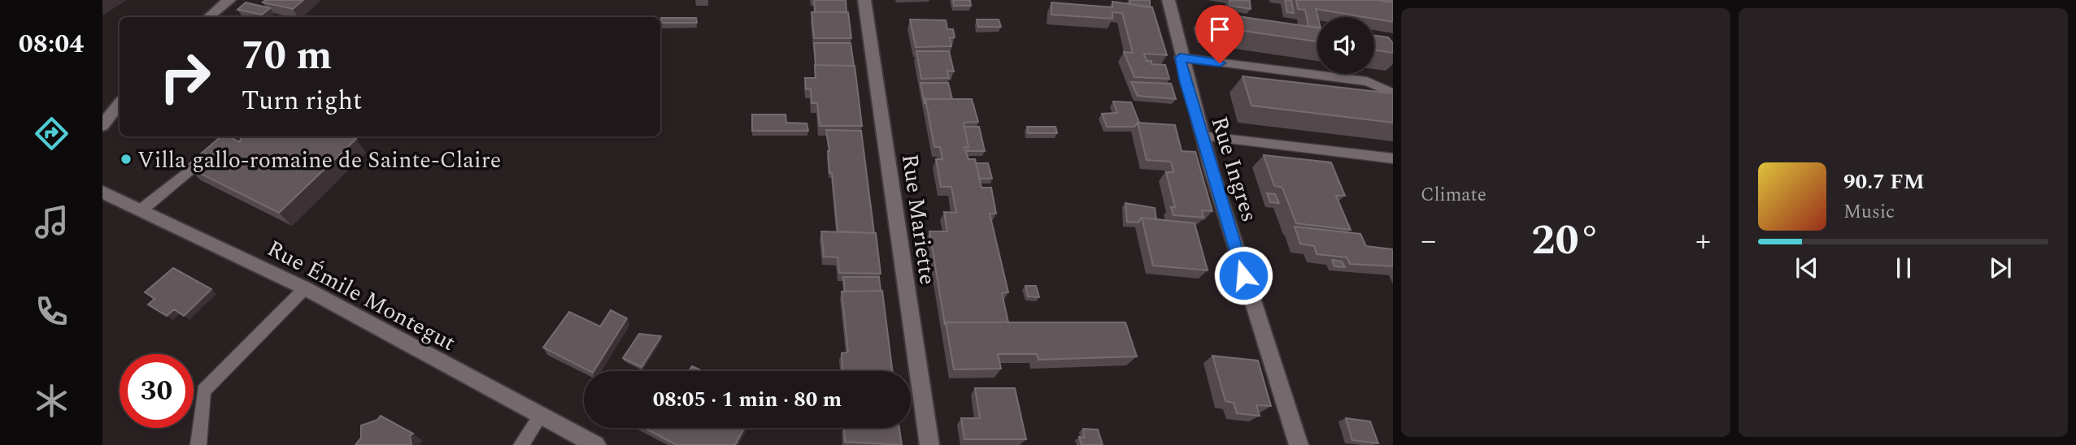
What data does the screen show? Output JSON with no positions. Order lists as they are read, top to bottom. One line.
{"streets":{"street":["Rue Ingres","Rue Mariette","Rue Émile Montegut"]},"places":["Villa gallo-romaine de Sainte-Claire"],"page":{"tabs":"08:04","tile":"Climate","turn":["70 m","Turn right"],"song":["90.7 FM","Music"],"heat":["−","20°","+"],"limit":"30","trip":"08:05 · 1 min · 80 m"}}
